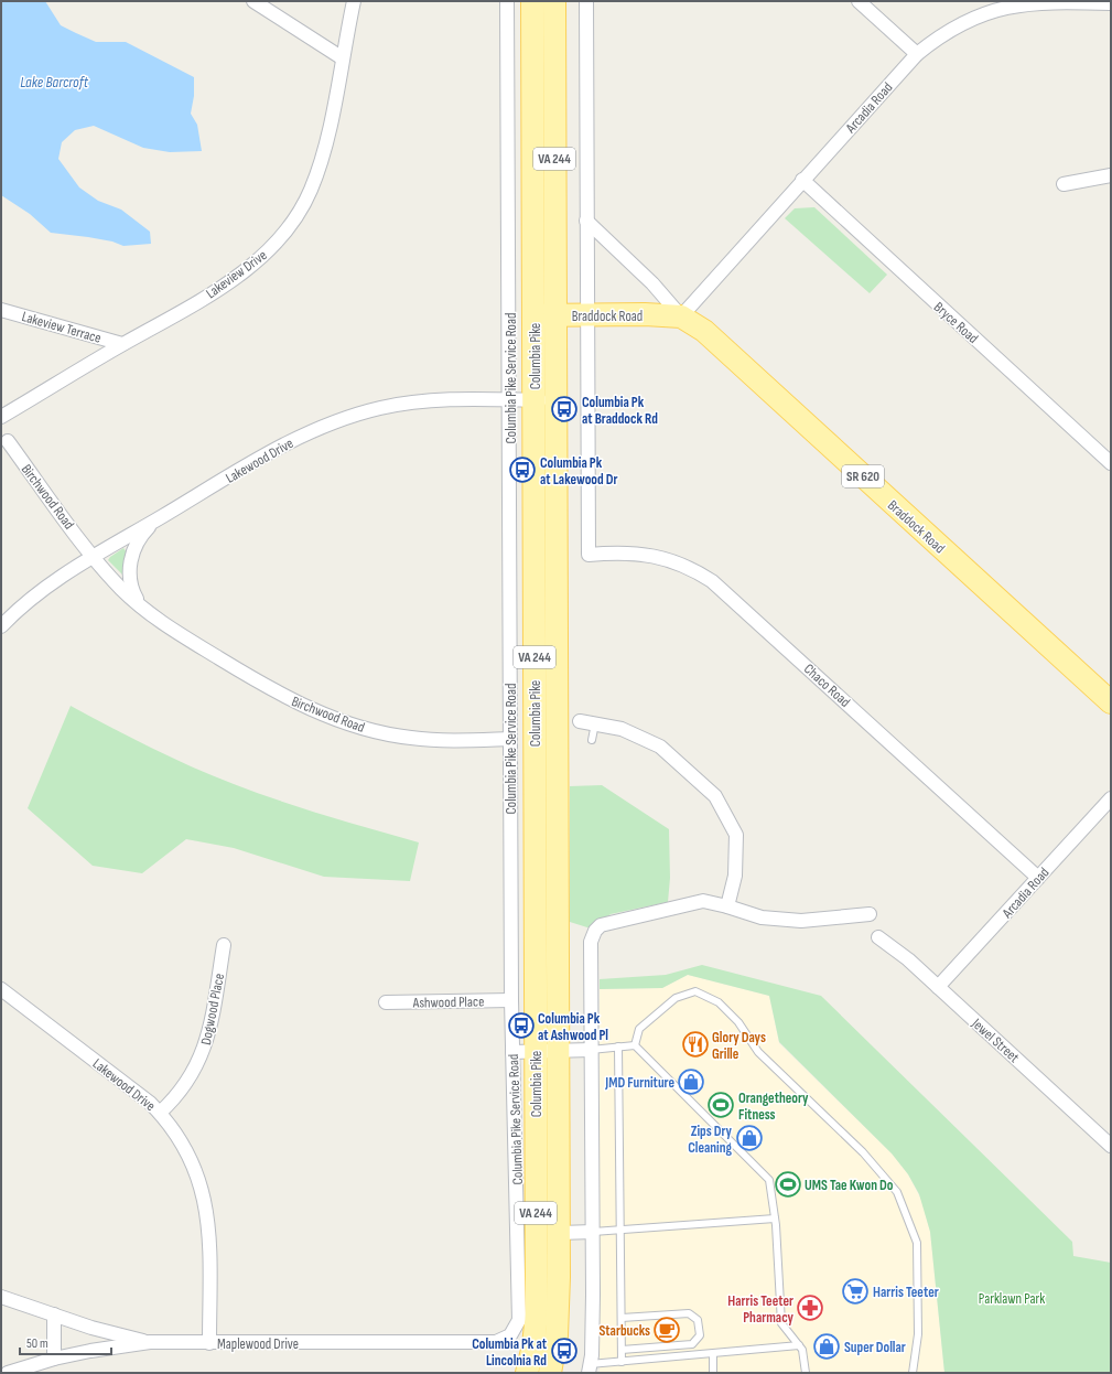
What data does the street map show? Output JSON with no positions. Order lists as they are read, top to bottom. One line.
{"streets":{"main road":["VA 244","Braddock Road","Columbia Pike","SR 620"],"street":["Arcadia Road","Lakeview Drive","Bryce Road","Lakeview Terrace","Columbia Pike Service Road","Lakewood Drive","Birchwood Road","Chaco Road","Ashwood Place","Dogwood Place","Jewel Street","Maplewood Drive"]},"crossings":[["Arcadia Road","Braddock Road"],["Arcadia Road","Bryce Road"],["Arcadia Road","Chaco Road"],["Arcadia Road","Jewel Street"],["Lakeview Drive","Lakeview Terrace"],["Braddock Road","Columbia Pike"],["Braddock Road","Chaco Road"],["Columbia Pike","Lakewood Drive"],["Columbia Pike Service Road","Lakewood Drive"],["Columbia Pike Service Road","Birchwood Road"],["Columbia Pike Service Road","Ashwood Place"],["Columbia Pike Service Road","Maplewood Drive"],["Lakewood Drive","Birchwood Road"],["Lakewood Drive","Dogwood Place"],["Lakewood Drive","Maplewood Drive"]],"water":["Lake Barcroft"],"parks":["Parklawn Park"],"places":{"bus stop":["Columbia Pk at Braddock Rd","Columbia Pk at Lakewood Dr","Columbia Pk at Ashwood Pl","Columbia Pk at Lincolnia Rd"],"restaurant":["Glory Days Grille"],"shop":["JMD Furniture","Zips Dry Cleaning","Super Dollar"],"sports":["Orangetheory Fitness","UMS Tae Kwon Do"],"supermarket":["Harris Teeter"],"pharmacy":["Harris Teeter Pharmacy"],"cafe":["Starbucks"]},"scale_bar":"50 m"}
